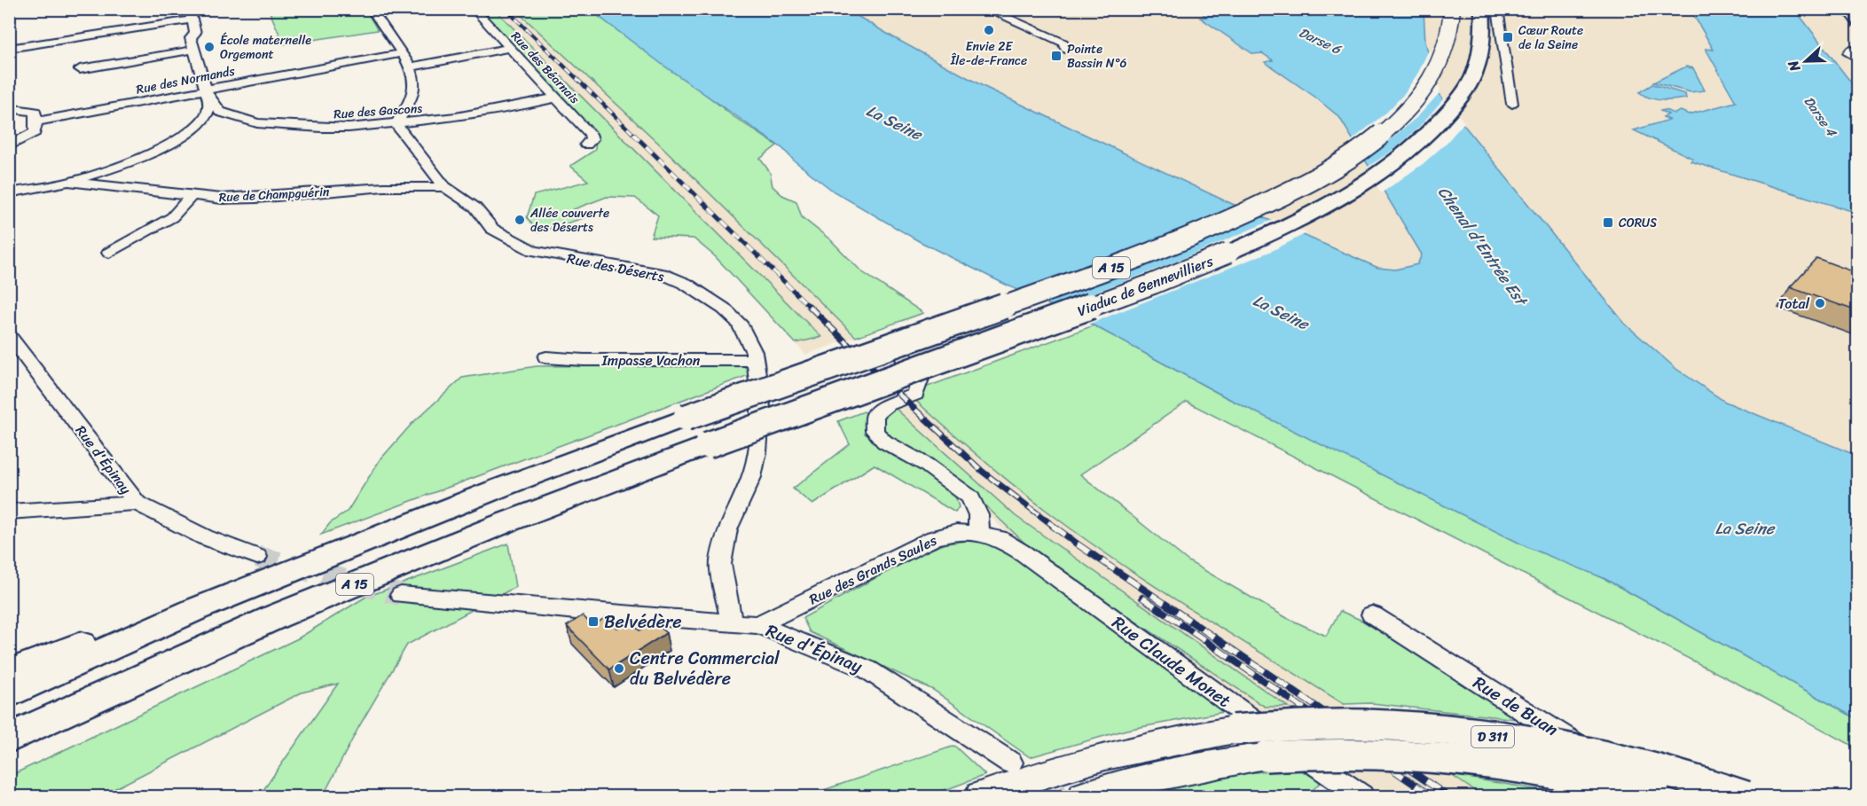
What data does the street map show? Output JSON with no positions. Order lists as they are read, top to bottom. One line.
{"streets":{"highway":["A 15","Viaduc de Gennevilliers"],"main road":["D 311"],"street":["Rue des Béarnais","Rue des Normands","Rue des Gascons","Rue de Champguérin","Rue des Déserts","Impasse Vachon","Rue d'Épinay","Rue des Grands Saules","Rue Claude Monet","Rue de Buan"]},"crossings":[["Rue des Béarnais","Rue des Gascons"],["Rue des Normands","Rue des Gascons"],["Rue des Gascons","Rue des Déserts"],["Rue de Champguérin","Rue des Déserts"],["Rue des Déserts","Impasse Vachon"],["Rue des Déserts","Rue d'Épinay"],["A 15","Viaduc de Gennevilliers"],["Rue d'Épinay","Rue des Grands Saules"],["Rue des Grands Saules","Rue Claude Monet"],["Rue de Buan","D 311"]],"water":["Darse 6","Darse 4","La Seine","Chenal d'Entrée Est"],"places":{"other":["Envie 2E Île-de-France","École maternelle Orgemont","Allée couverte des Déserts","Total","Centre Commercial du Belvédère"],"transit":["Cœur Route de la Seine","Pointe Bassin N°6","CORUS","Belvédère"]},"north":"left"}
